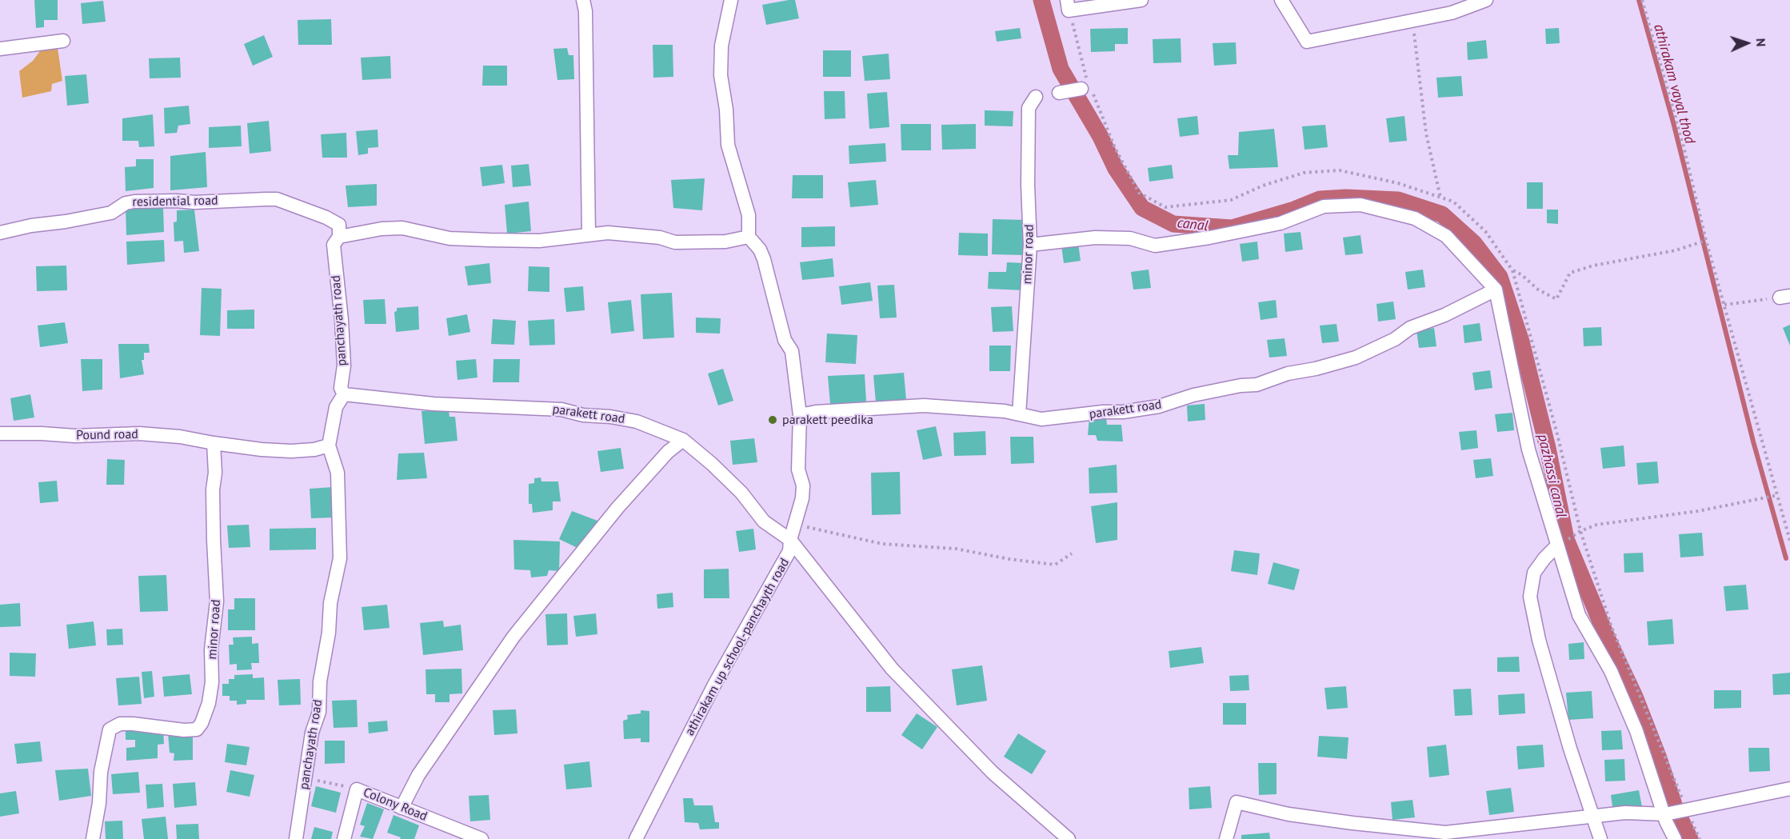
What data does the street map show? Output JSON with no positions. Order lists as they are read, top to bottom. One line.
{"streets":{"street":["residential road","minor road","panchayath road","parakett road","Pound road","athirakam up school-panchayth road","Colony Road"]},"crossings":[["residential road","panchayath road"],["minor road","parakett road"],["minor road","Pound road"],["panchayath road","parakett road"],["parakett road","athirakam up school-panchayth road"]],"water":["athirakam vayal thod","canal","pazhassi canal"],"places":["parakett peedika"],"north":"right"}
